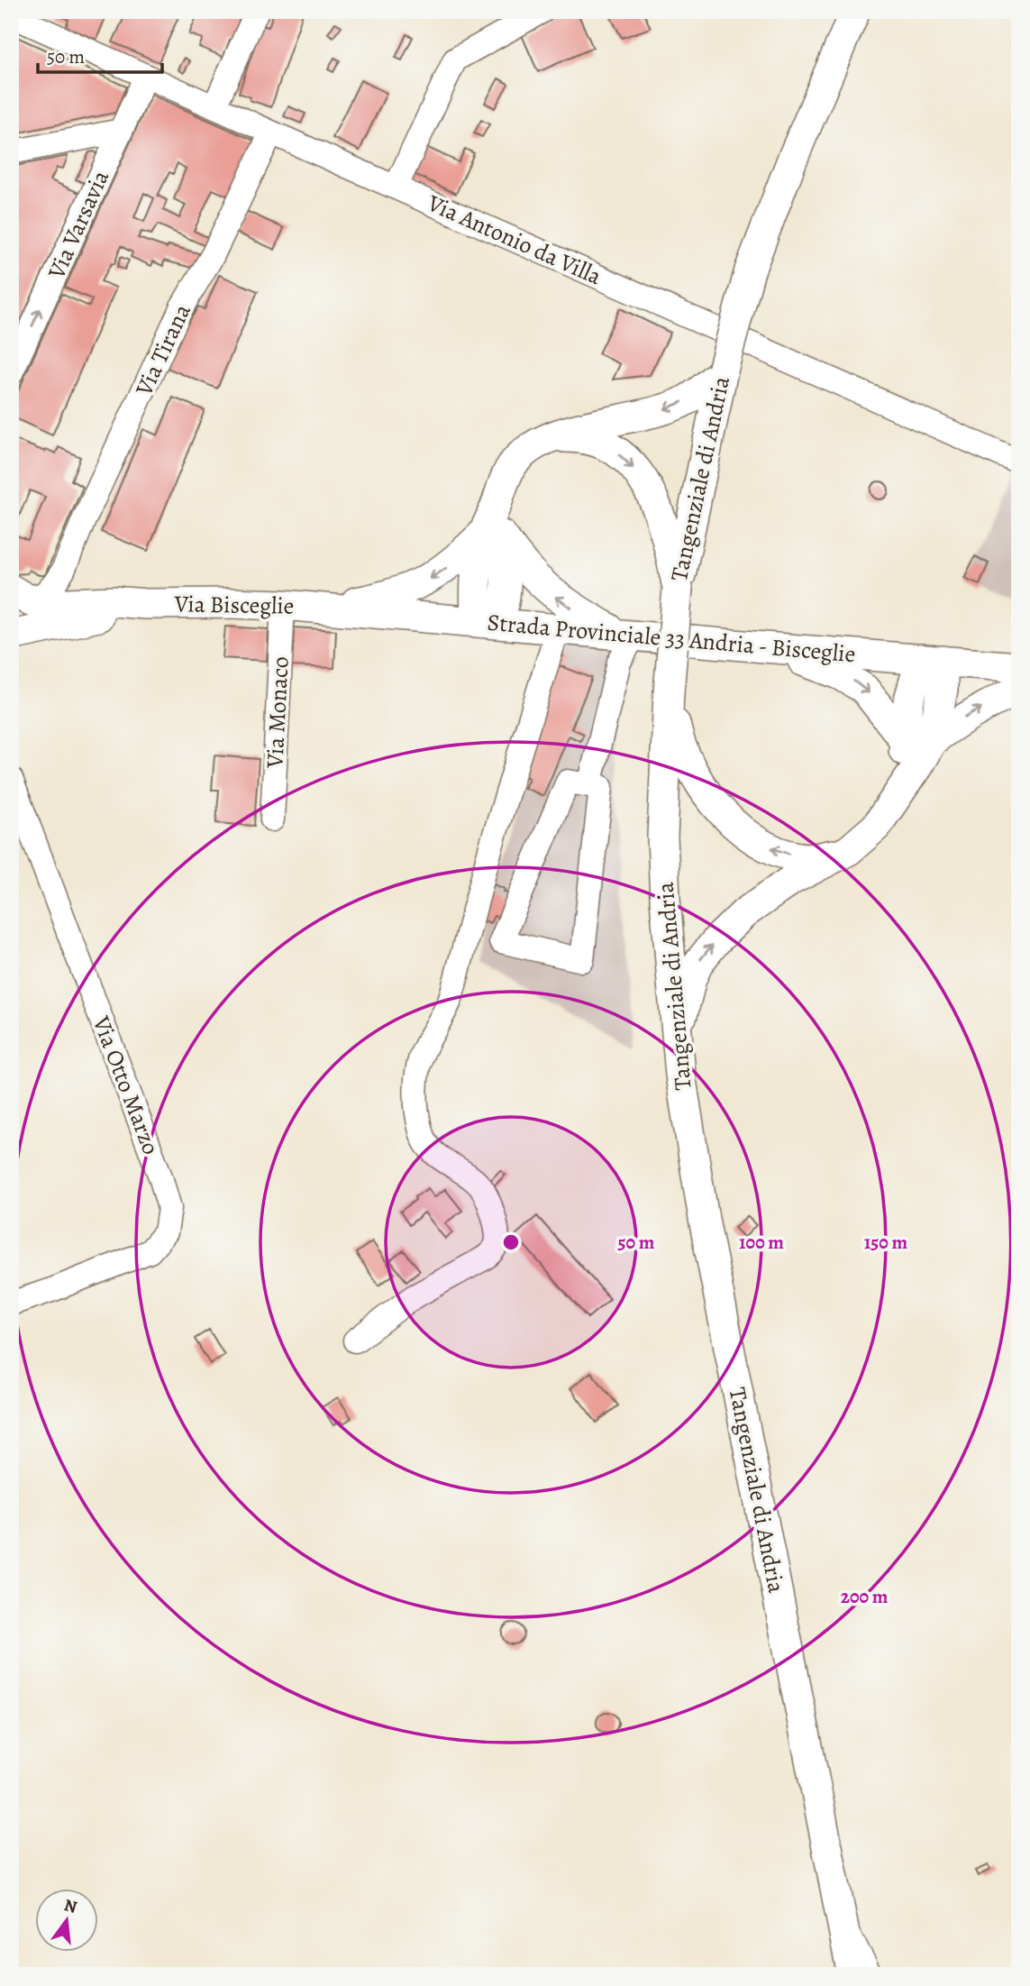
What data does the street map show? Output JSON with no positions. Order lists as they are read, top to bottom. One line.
{"streets":{"main road":["Tangenziale di Andria","Via Bisceglie","Strada Provinciale 33 Andria - Bisceglie"],"street":["Via Varsavia","Via Antonio da Villa","Via Tirana","Via Monaco","Via Otto Marzo"]},"crossings":[["Via Varsavia","Via Antonio da Villa"],["Via Antonio da Villa","Via Tirana"],["Via Tirana","Via Bisceglie"],["Via Bisceglie","Strada Provinciale 33 Andria - Bisceglie"],["Via Bisceglie","Via Monaco"]],"one_way":["Via Varsavia"],"scale_bar":"50 m","north":"top","rings":["50 m","100 m","150 m","200 m"]}
